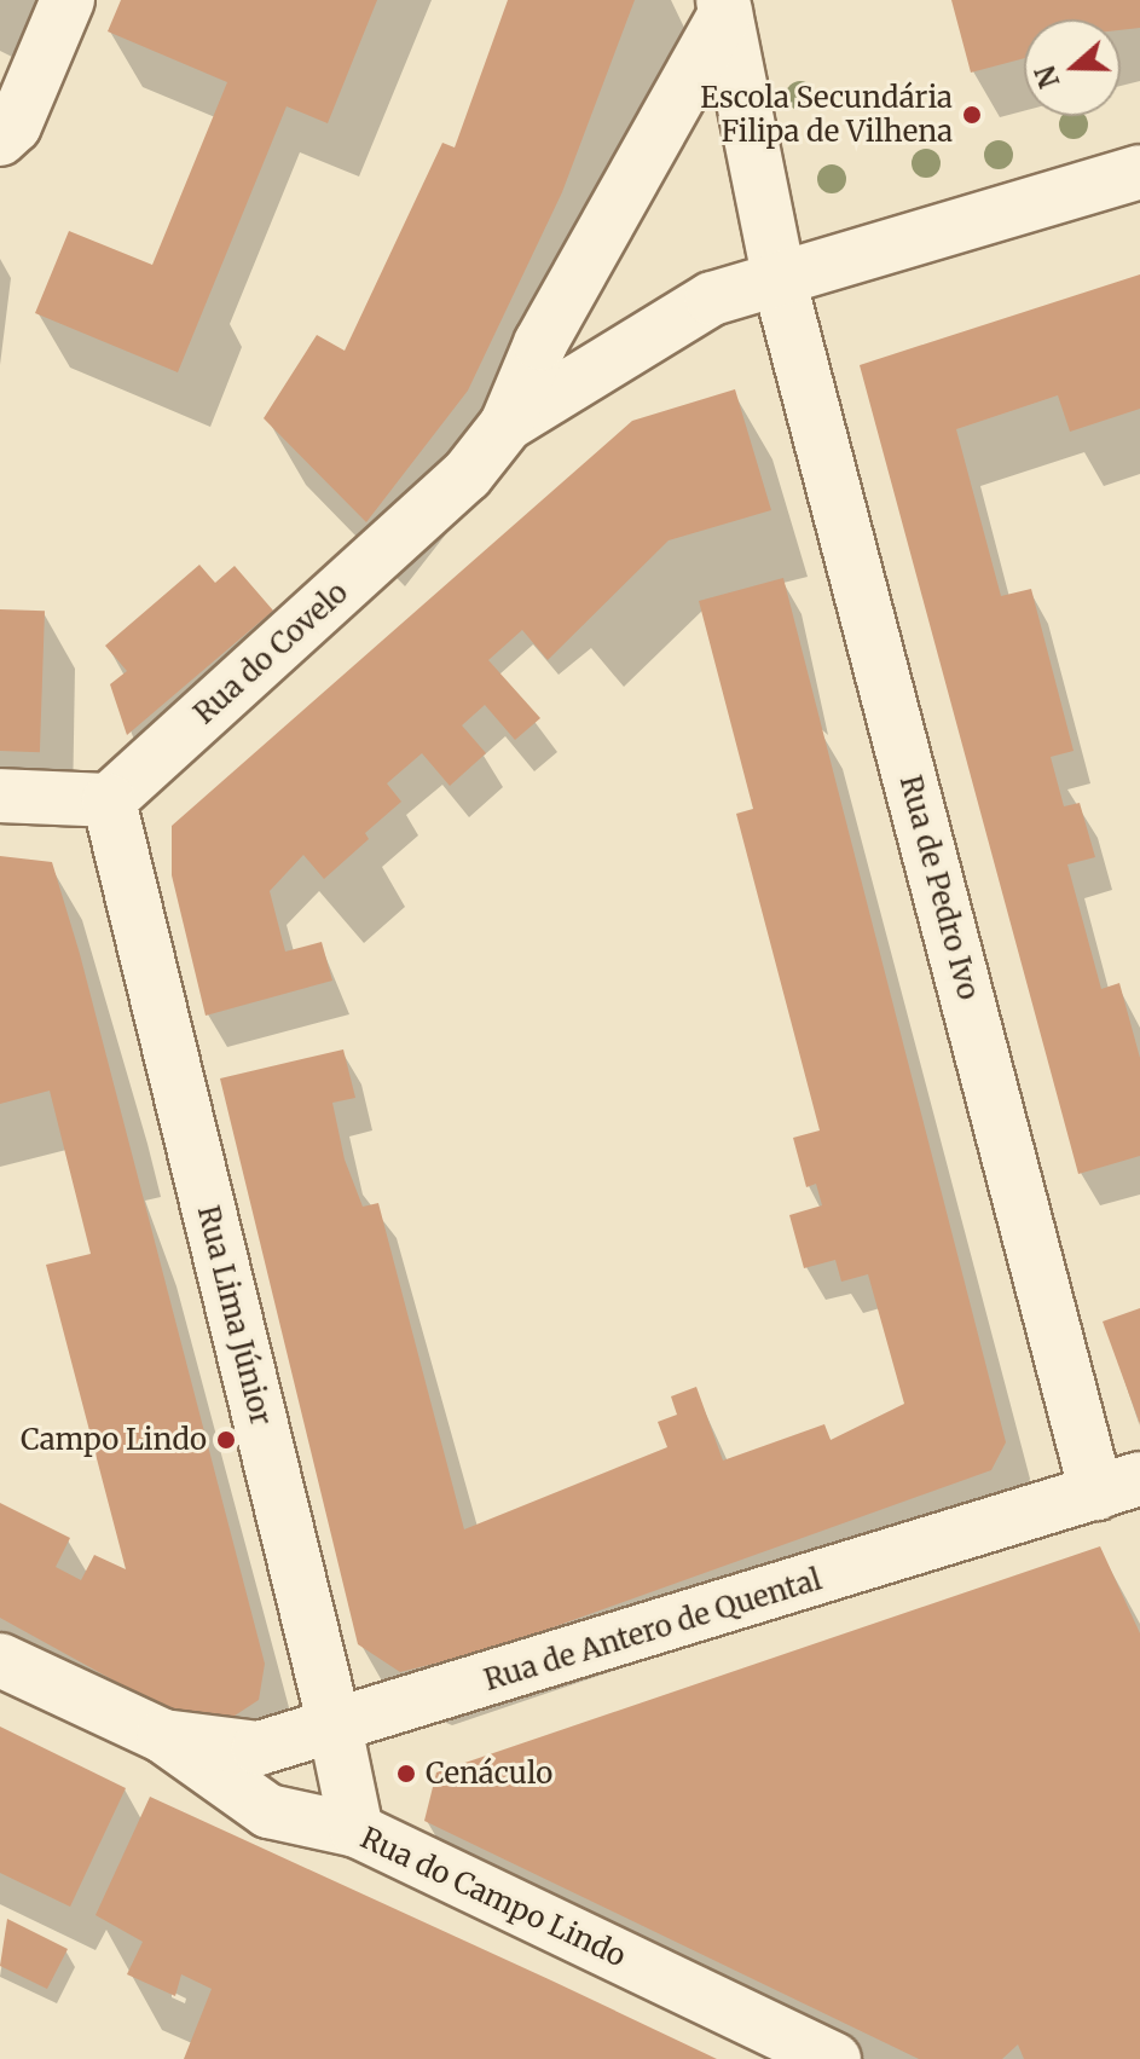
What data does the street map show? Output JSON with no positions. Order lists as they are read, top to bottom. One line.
{"streets":{"street":["Rua do Covelo","Rua de Pedro Ivo","Rua Lima Júnior","Rua de Antero de Quental","Rua do Campo Lindo"]},"crossings":[["Rua do Covelo","Rua de Pedro Ivo"],["Rua do Covelo","Rua Lima Júnior"],["Rua de Pedro Ivo","Rua de Antero de Quental"],["Rua Lima Júnior","Rua de Antero de Quental"],["Rua Lima Júnior","Rua do Campo Lindo"],["Rua de Antero de Quental","Rua do Campo Lindo"]],"places":["Escola Secundária Filipa de Vilhena","Campo Lindo","Cenáculo"],"north":"left"}
